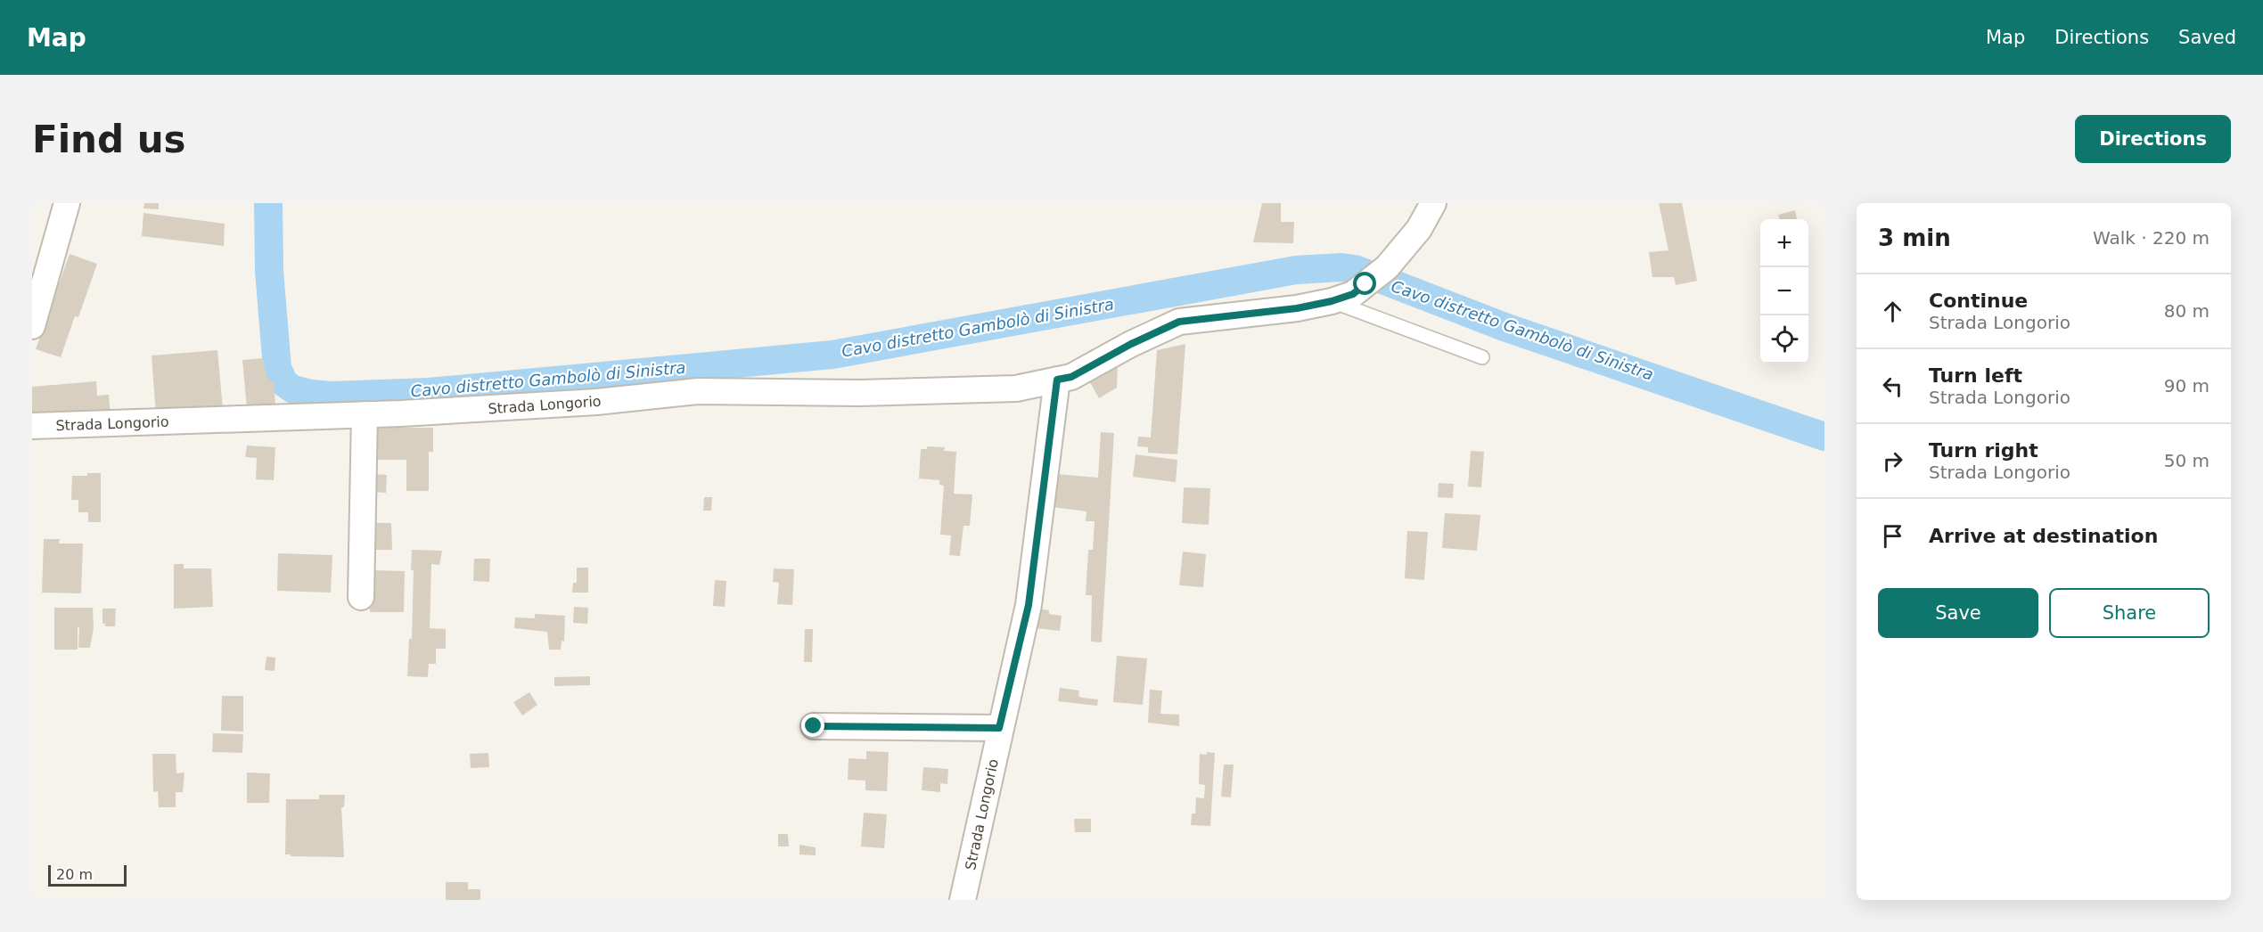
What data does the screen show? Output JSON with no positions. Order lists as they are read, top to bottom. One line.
{"streets":{"street":["Strada Longorio"]},"water":["Cavo distretto Gambolò di Sinistra"],"scale_bar":"20 m","page":{"header":"Map","nav":["Map","Directions","Saved"],"buttons":["Directions",["Save","Share"]],"title":"Find us","heading":["3 min","Walk · 220 m"],"map_buttons":["+","−"],"list":[["Continue","Strada Longorio","80 m"],["Turn left","Strada Longorio","90 m"],["Turn right","Strada Longorio","50 m"],"Arrive at destination"],"scale":"20 m"}}
